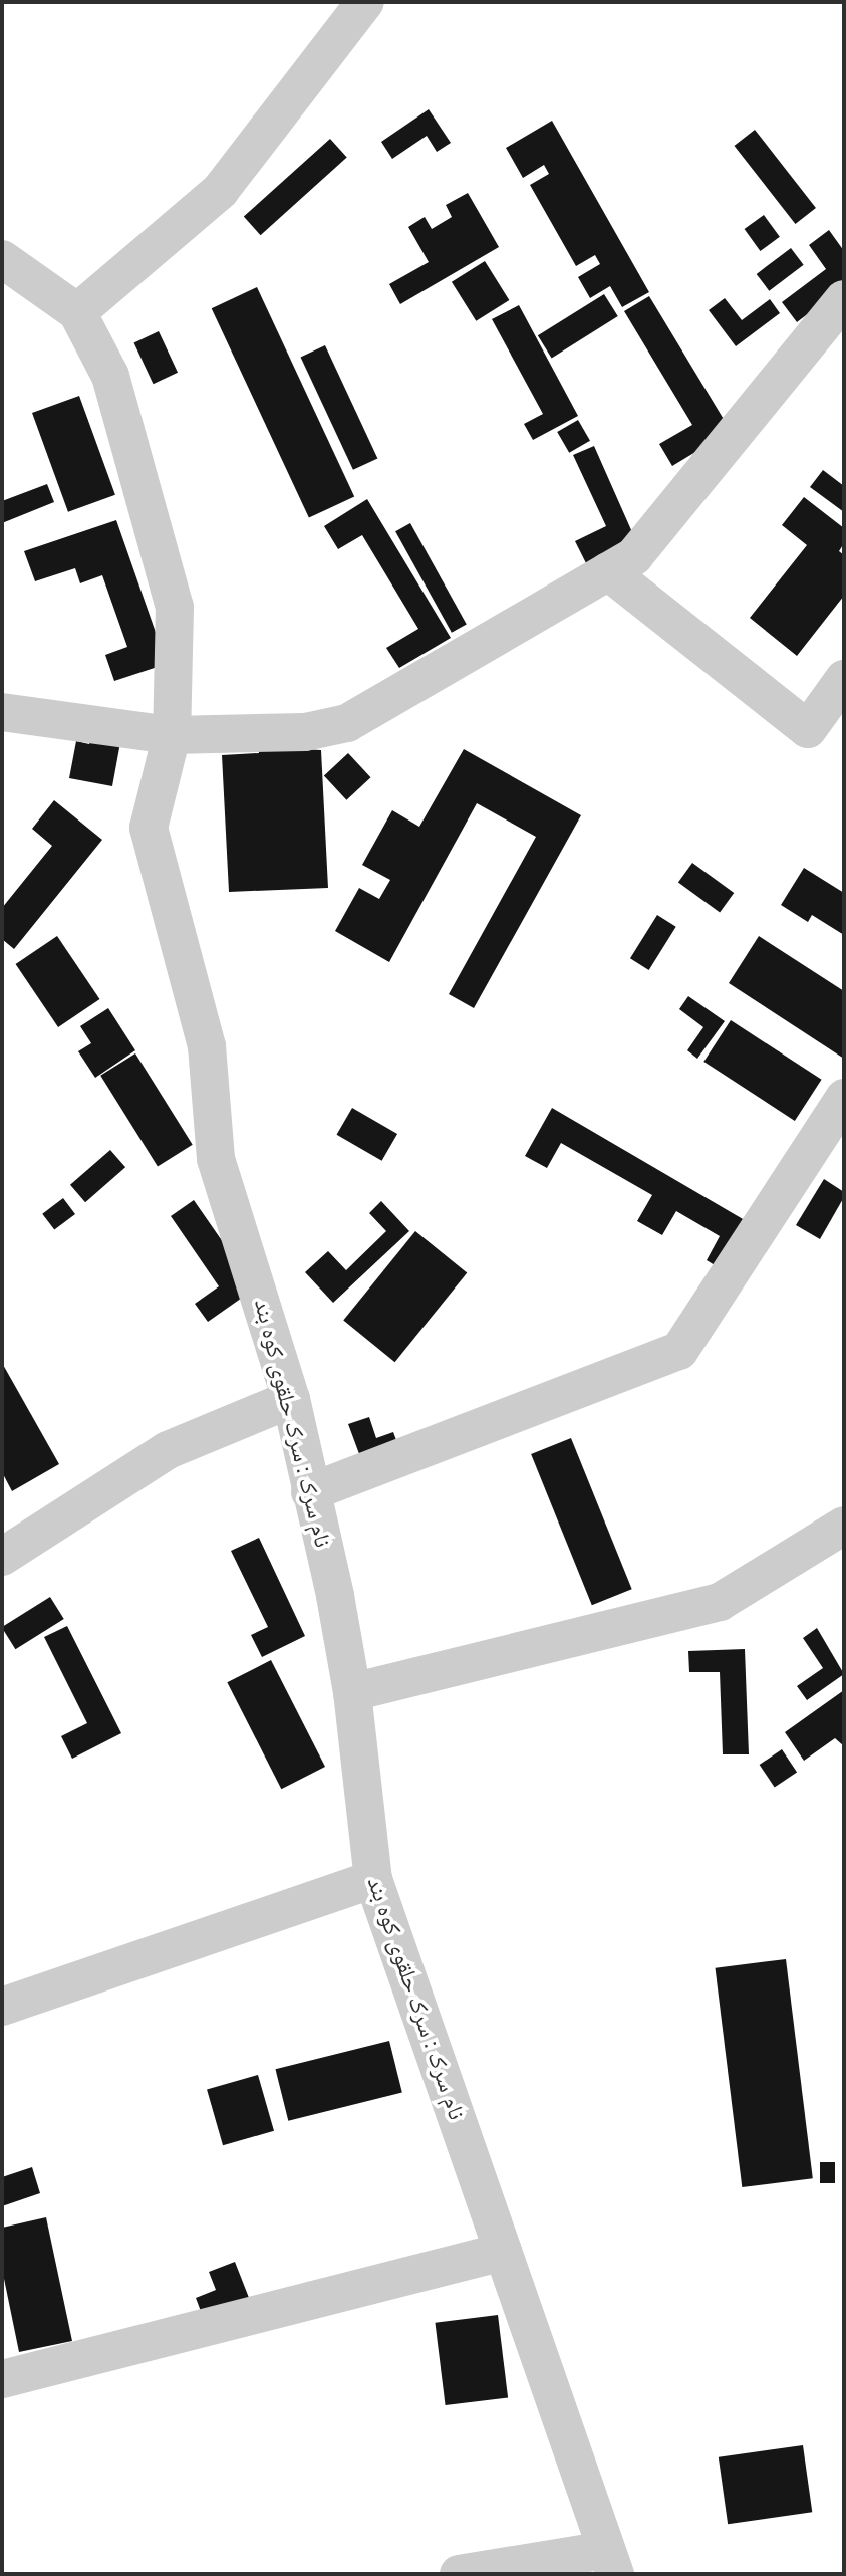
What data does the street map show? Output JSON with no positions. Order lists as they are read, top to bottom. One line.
{"streets":{"street":["نام سرک : سرک حلقوی کوه بند"]}}
